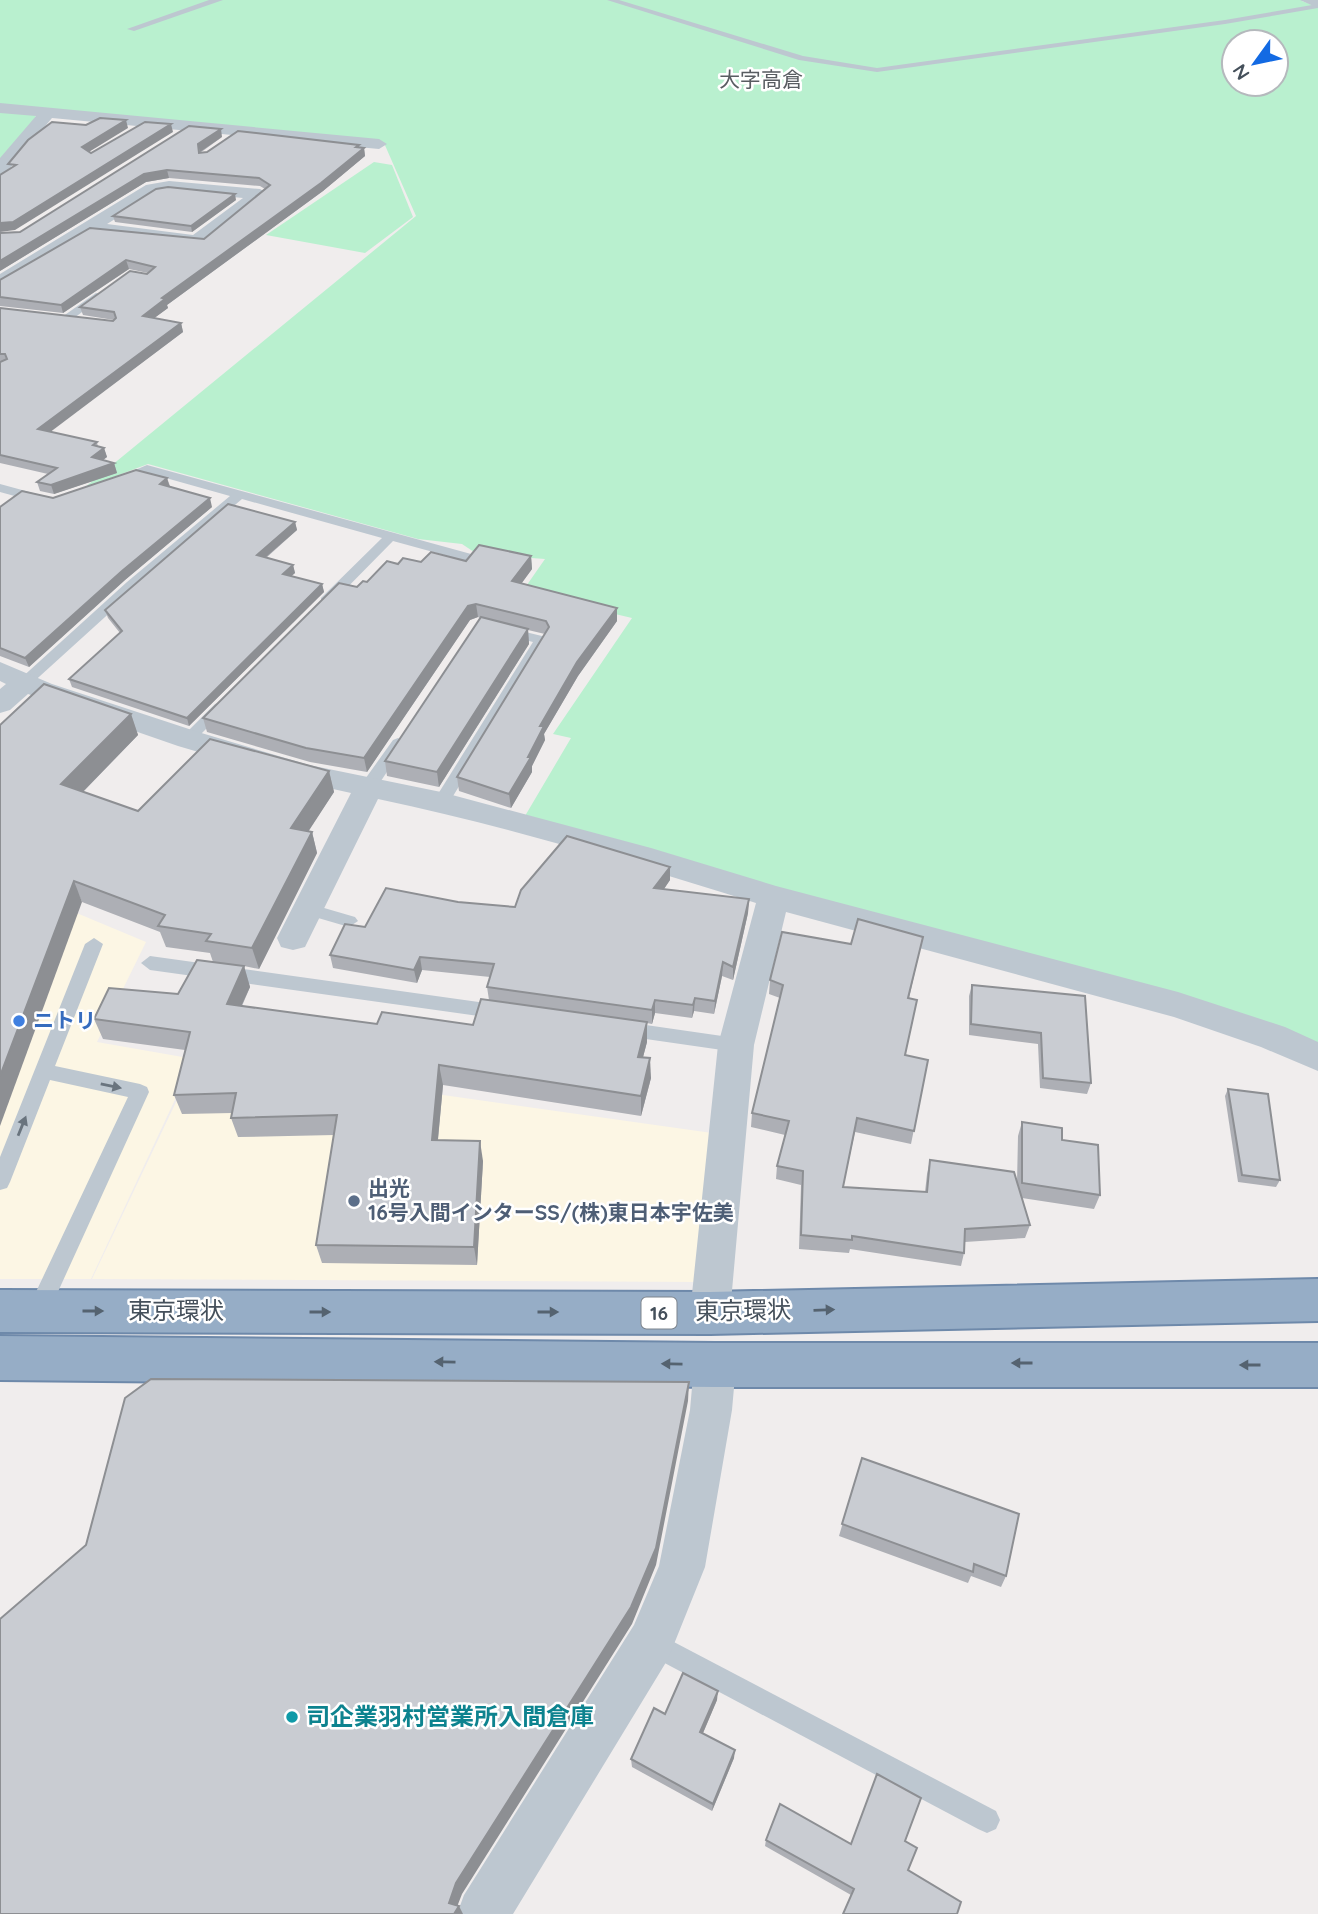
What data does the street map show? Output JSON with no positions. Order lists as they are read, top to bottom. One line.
{"streets":{"highway":["東京環状","16"]},"districts":["大字高倉"],"places":["ニトリ","出光 16号入間インターSS/(株)東日本宇佐美","司企業羽村営業所入間倉庫"],"north":"bottom left"}
